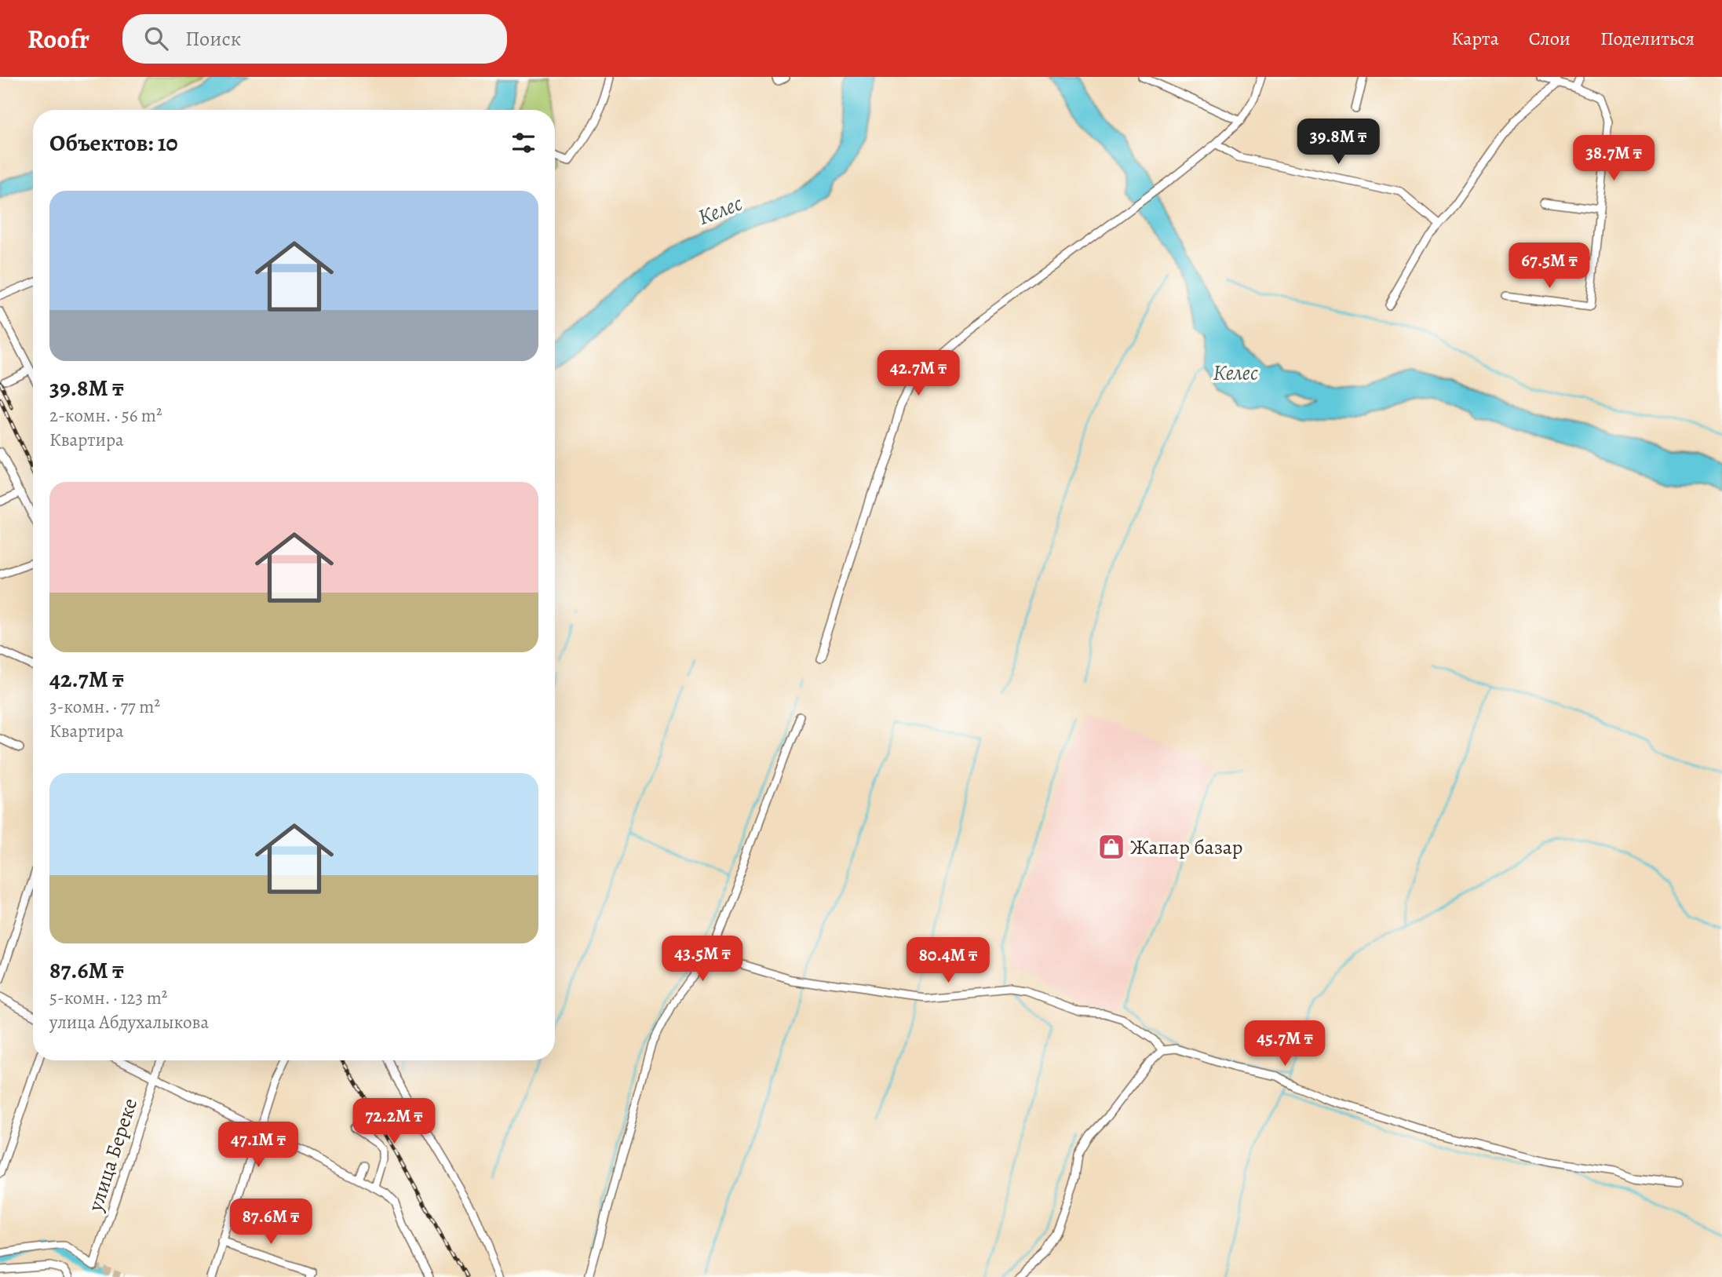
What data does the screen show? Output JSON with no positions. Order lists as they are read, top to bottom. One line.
{"streets":{"street":["улица Береке"]},"water":["Келес"],"places":{"shop":["Жапар базар"]},"page":{"header":"Roofr","search":"Поиск","nav":["Карта","Слои","Поделиться"],"heading":"Объектов: 10","price":["39.8M ₸","38.7M ₸","67.5M ₸","42.7M ₸","43.5M ₸","80.4M ₸","45.7M ₸","72.2M ₸","47.1M ₸","87.6M ₸"],"list":[{"name":"39.8M ₸","note":"2-комн. · 56 m² · Квартира"},{"name":"42.7M ₸","note":"3-комн. · 77 m² · Квартира"},{"name":"87.6M ₸","note":"5-комн. · 123 m² · улица Абдухалыкова"}]}}
